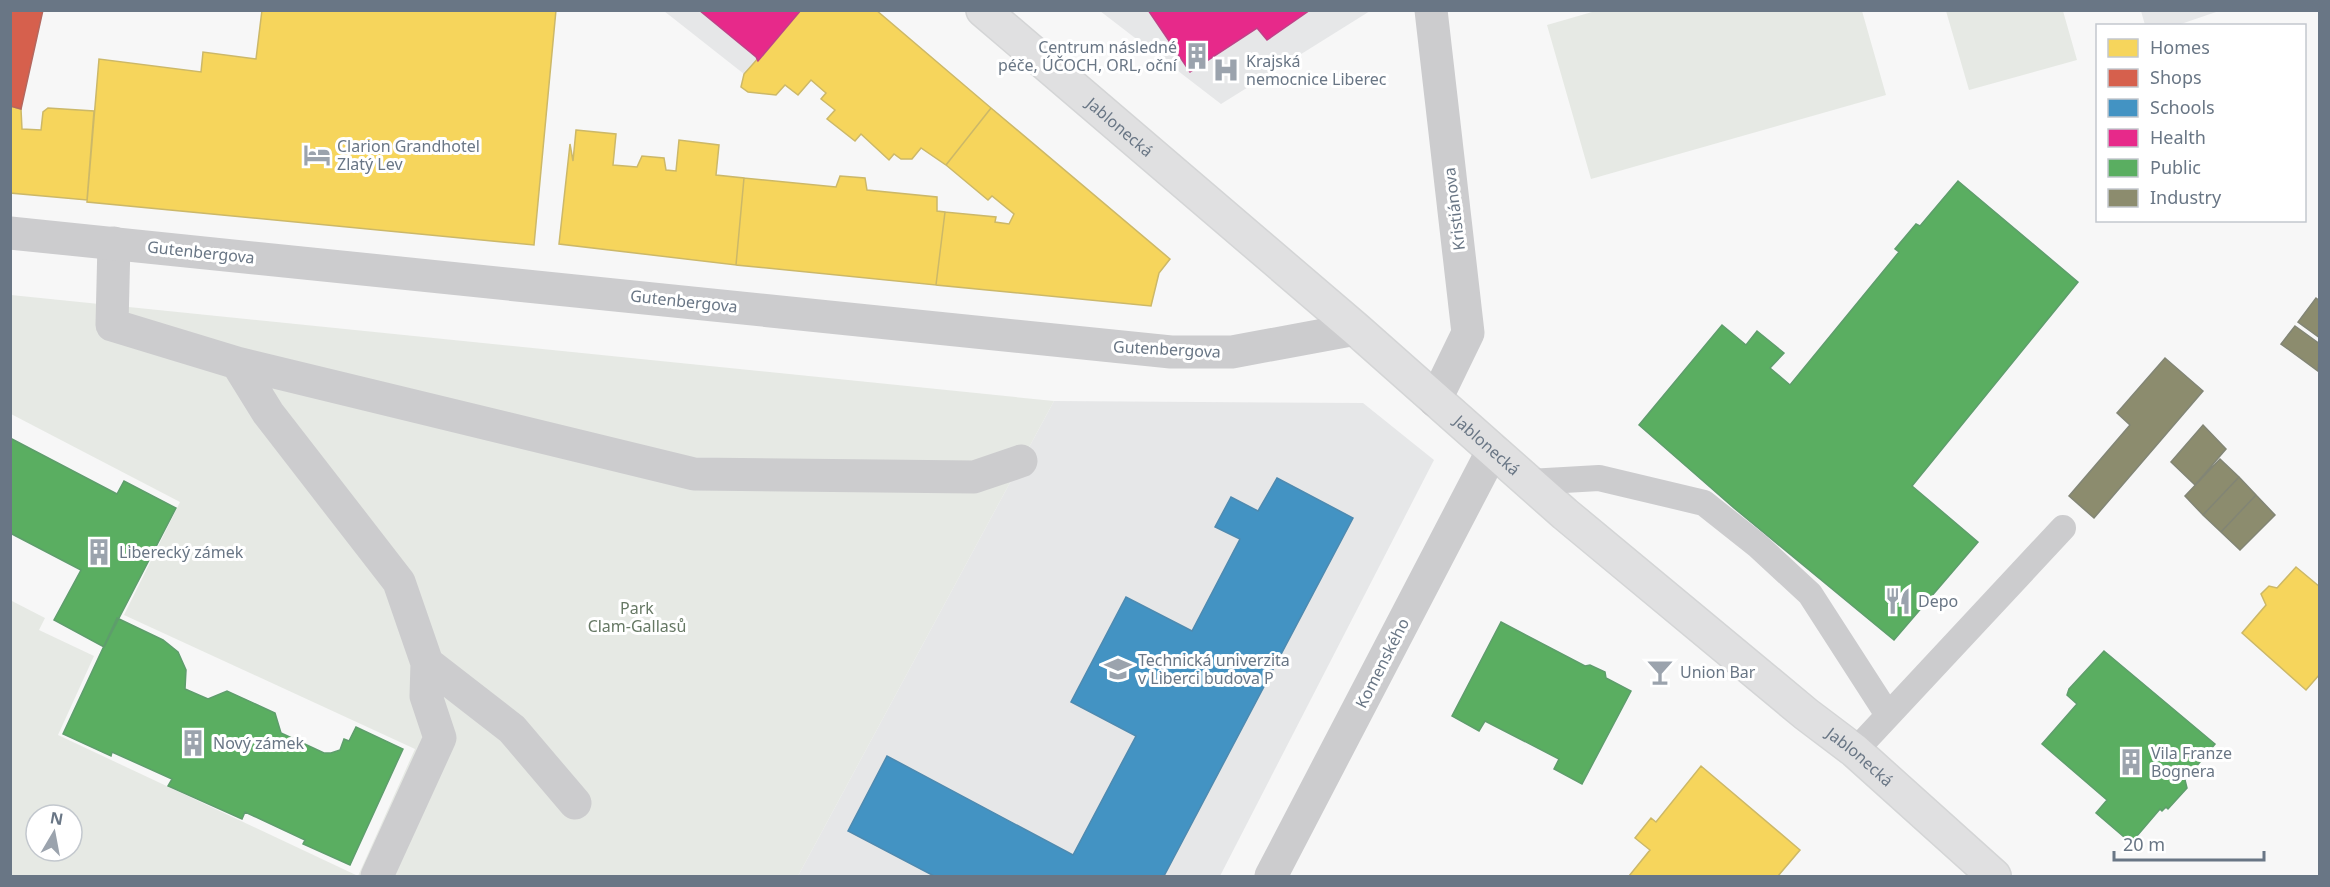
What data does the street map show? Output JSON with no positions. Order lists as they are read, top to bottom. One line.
{"streets":{"main road":["Jablonecká"],"street":["Kristiánova","Gutenbergova","Komenského"]},"crossings":[["Jablonecká","Kristiánova"],["Jablonecká","Gutenbergova"],["Jablonecká","Komenského"]],"parks":["Park Clam-Gallasů"],"places":{"building":["Centrum následné péče, ÚČOCH, ORL, oční","Liberecký zámek","Nový zámek","Vila Franze Bognera"],"hospital":["Krajská nemocnice Liberec"],"hotel":["Clarion Grandhotel Zlatý Lev"],"restaurant":["Depo"],"school or university":["Technická univerzita v Liberci budova P"],"bar":["Union Bar"]},"legend":["Homes","Shops","Schools","Health","Public","Industry"],"scale_bar":"20 m","north":"top"}
